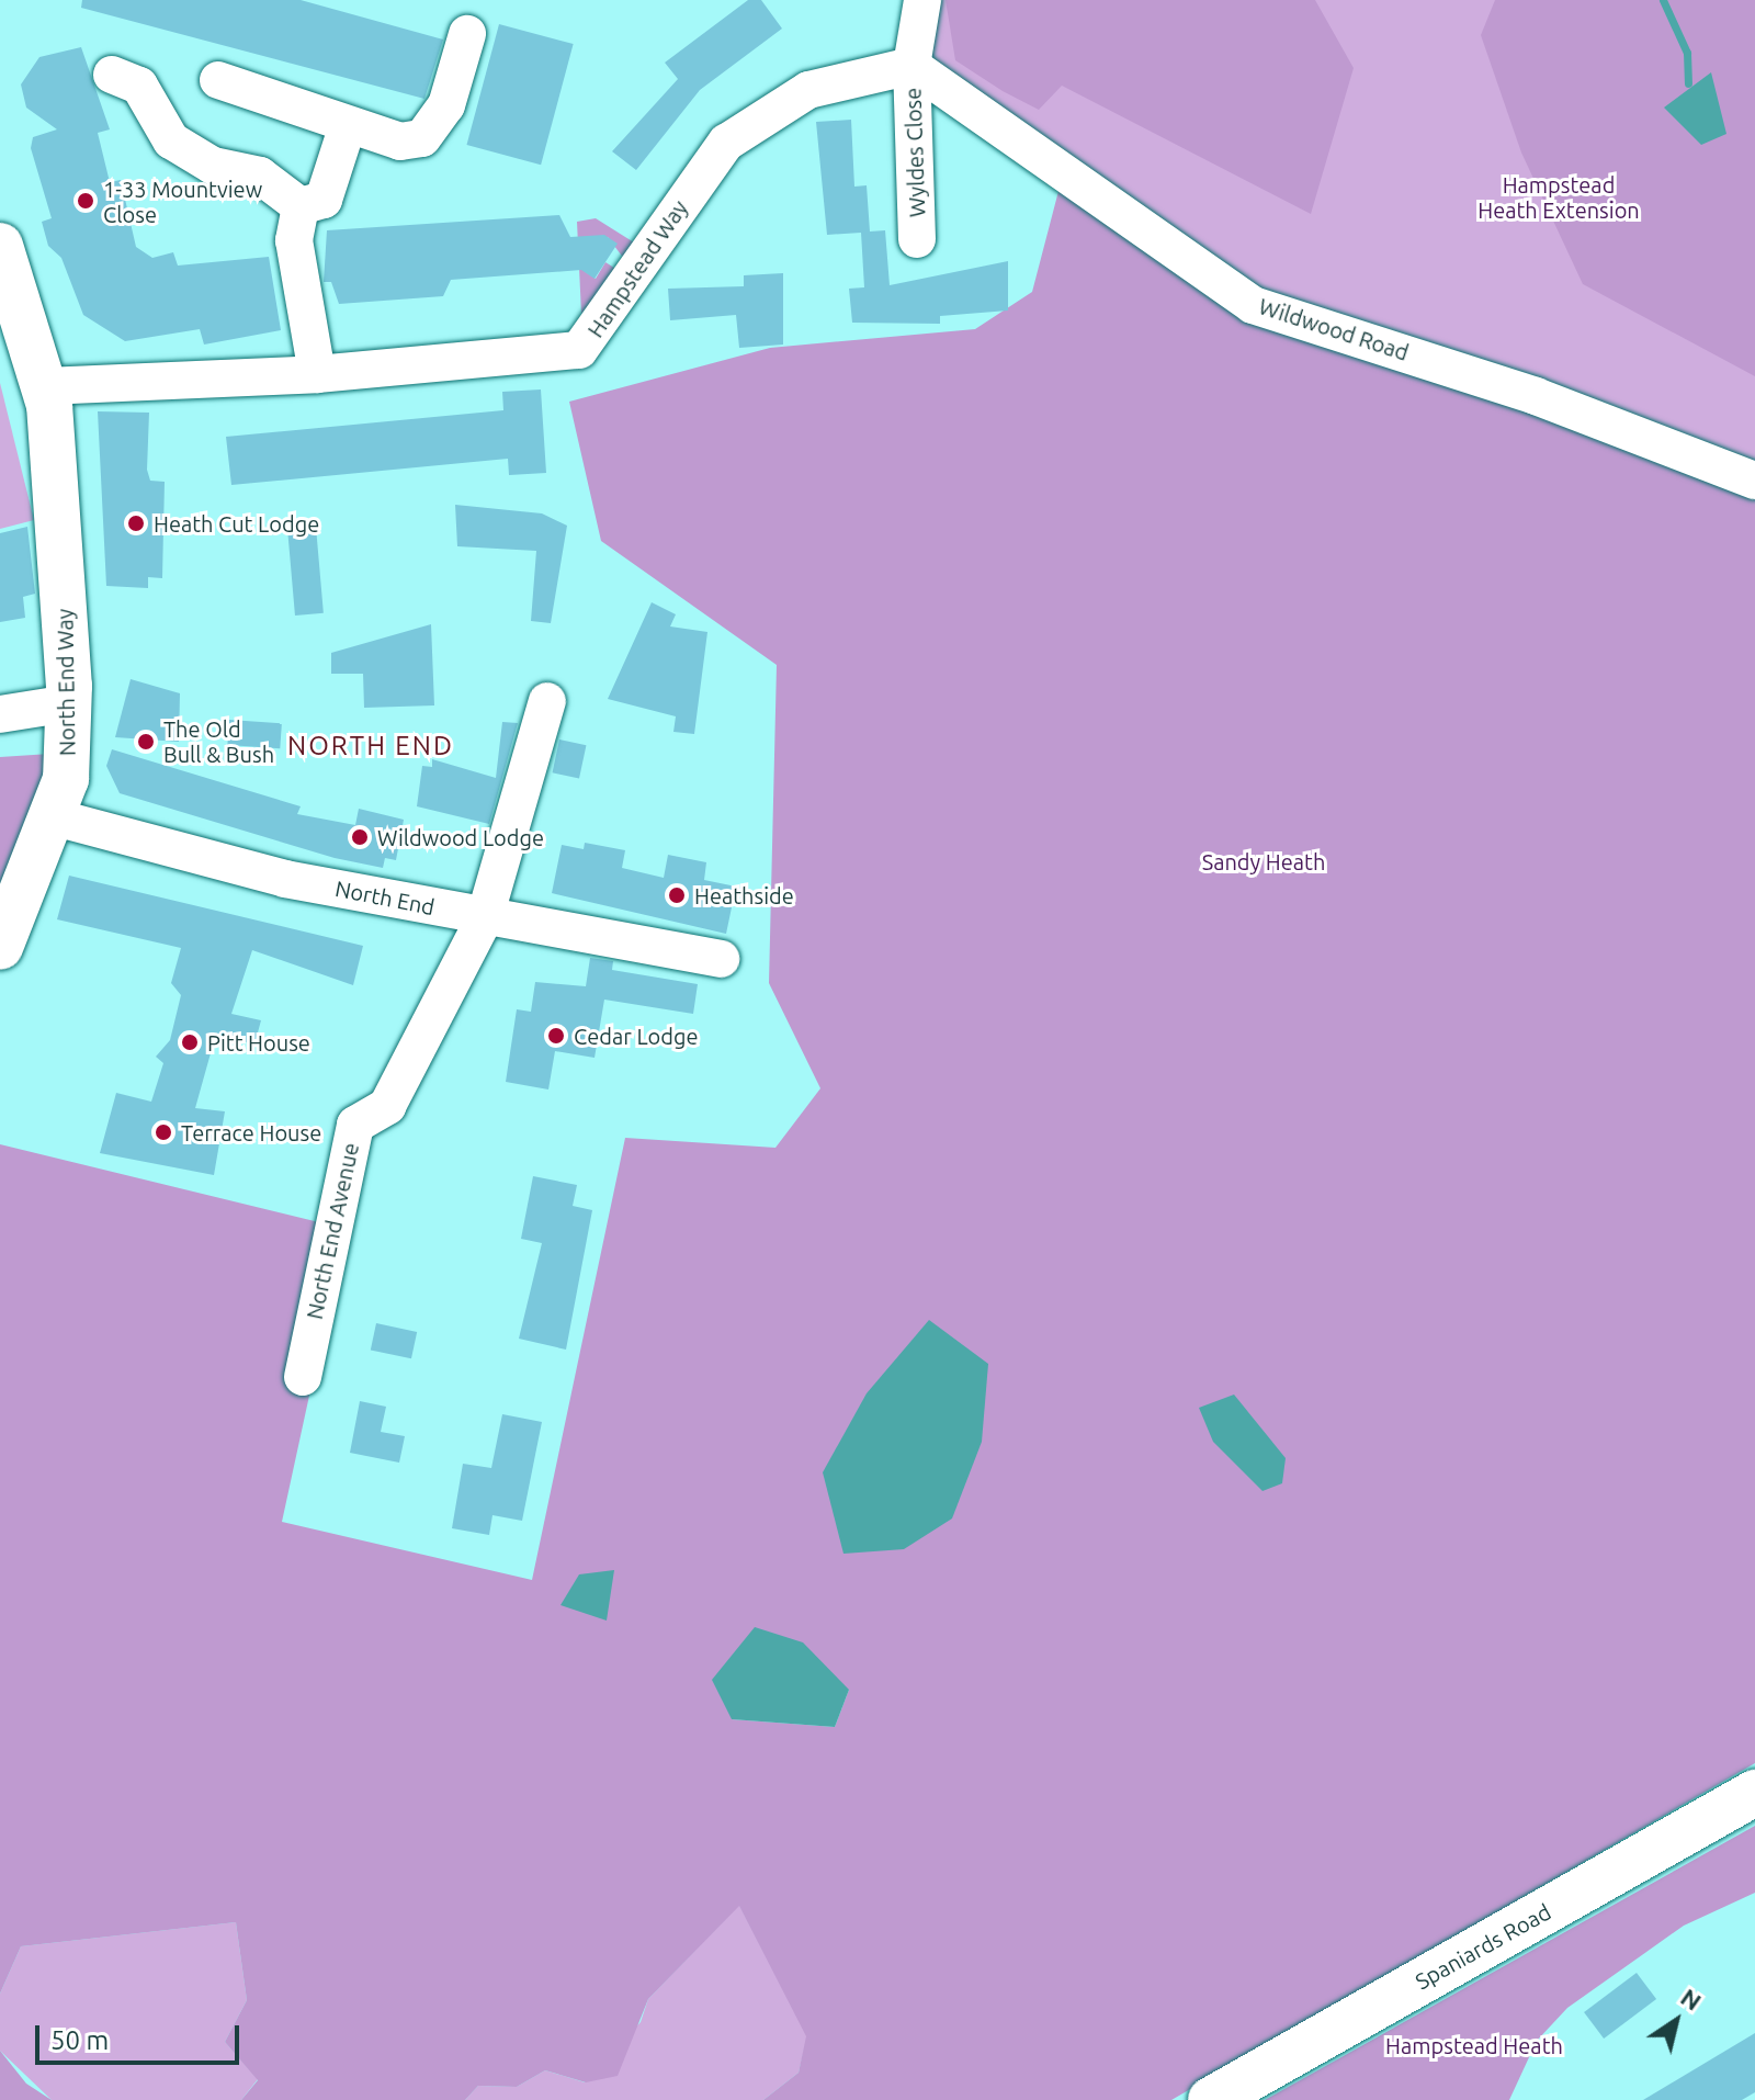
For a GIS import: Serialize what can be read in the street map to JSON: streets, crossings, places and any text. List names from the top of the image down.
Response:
{
  "streets": {
    "main road": ["North End Way", "Spaniards Road"],
    "street": [
      "Wyldes Close",
      "Hampstead Way",
      "Wildwood Road",
      "North End",
      "North End Avenue"
    ]
  },
  "crossings": [
    ["Wyldes Close", "Hampstead Way"],
    ["Wyldes Close", "Wildwood Road"],
    ["Hampstead Way", "Wildwood Road"],
    ["Hampstead Way", "North End Way"],
    ["North End Way", "North End"],
    ["North End", "North End Avenue"]
  ],
  "districts": ["NORTH END"],
  "parks": ["Hampstead Heath Extension", "Sandy Heath", "Hampstead Heath"],
  "places": [
    "1-33 Mountview Close",
    "Heath Cut Lodge",
    "The Old Bull & Bush",
    "Wildwood Lodge",
    "Heathside",
    "Cedar Lodge",
    "Pitt House",
    "Terrace House"
  ],
  "scale_bar": "50 m",
  "north": "top right"
}
